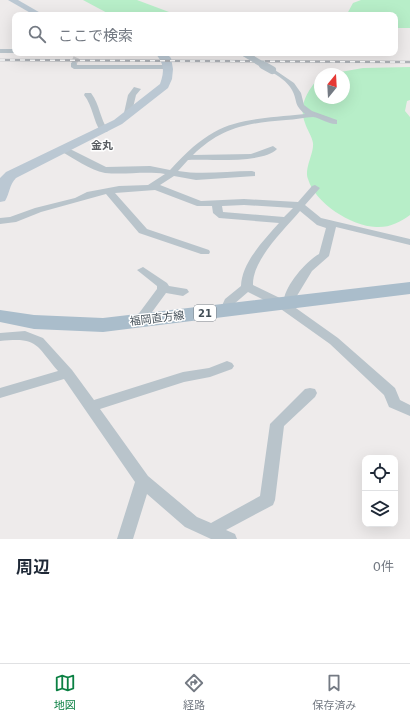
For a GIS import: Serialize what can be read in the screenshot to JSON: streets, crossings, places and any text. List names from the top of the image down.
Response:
{
  "streets": {
    "main road": ["21", "福岡直方線"]
  },
  "districts": ["金丸"],
  "north": "top",
  "page": {
    "search": "ここで検索",
    "heading": ["周辺", "0件"],
    "nav": ["地図", "経路", "保存済み"]
  }
}
